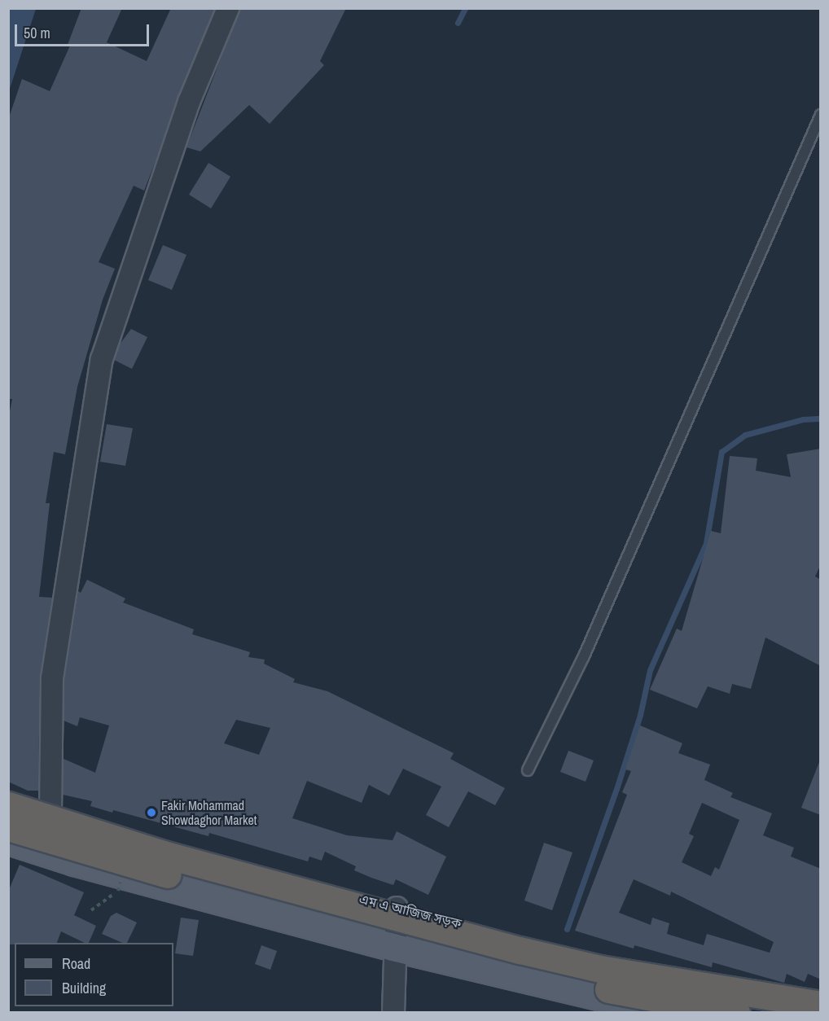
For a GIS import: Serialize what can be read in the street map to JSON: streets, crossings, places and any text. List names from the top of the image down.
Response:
{
  "streets": {
    "main road": ["এম এ আজিজ সড়ক"]
  },
  "places": ["Fakir Mohammad Showdaghor Market"],
  "legend": ["Road", "Building"],
  "scale_bar": "50 m"
}
